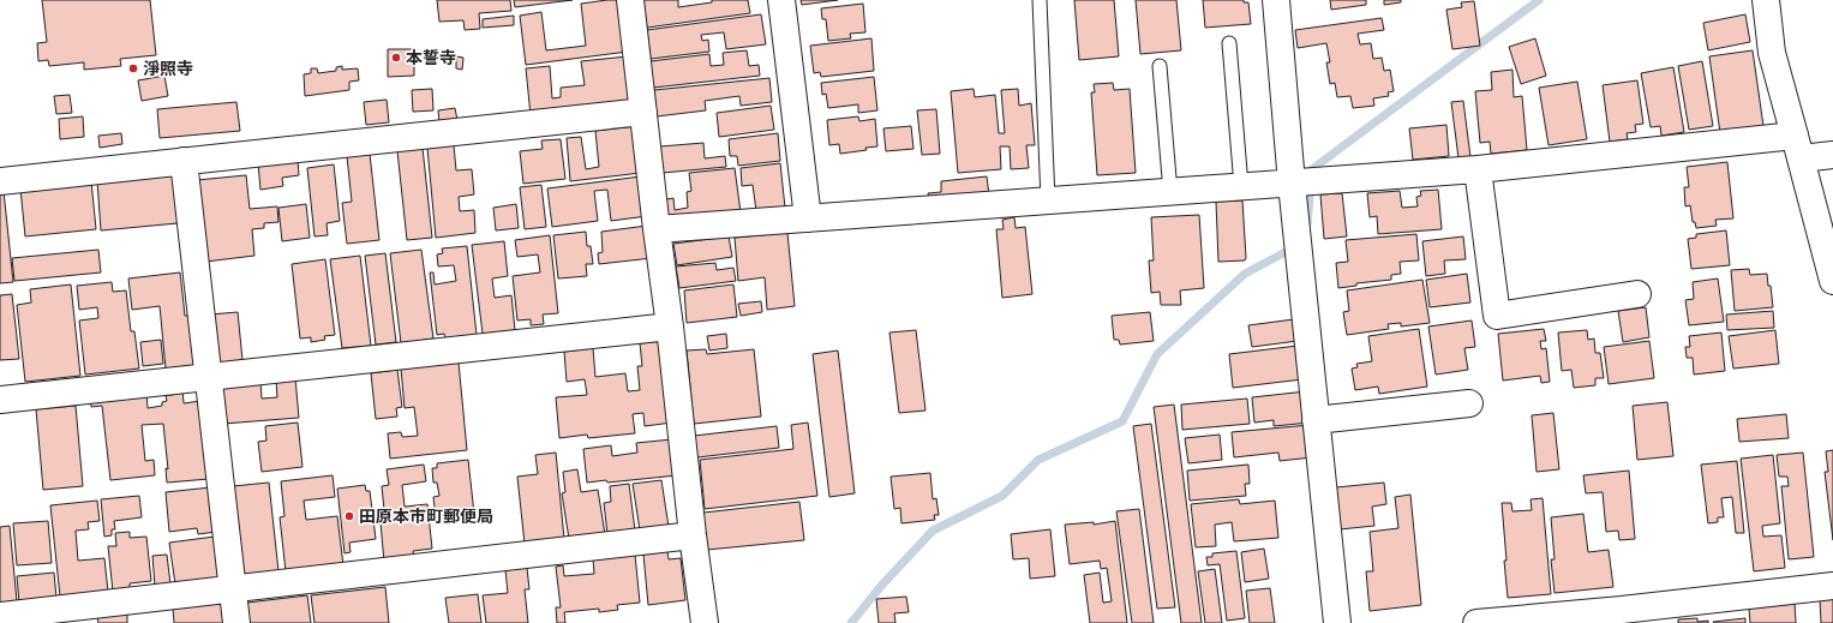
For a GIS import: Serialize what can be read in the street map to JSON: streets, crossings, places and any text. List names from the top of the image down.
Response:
{
  "places": ["本誓寺", "淨照寺", "田原本市町郵便局"]
}
